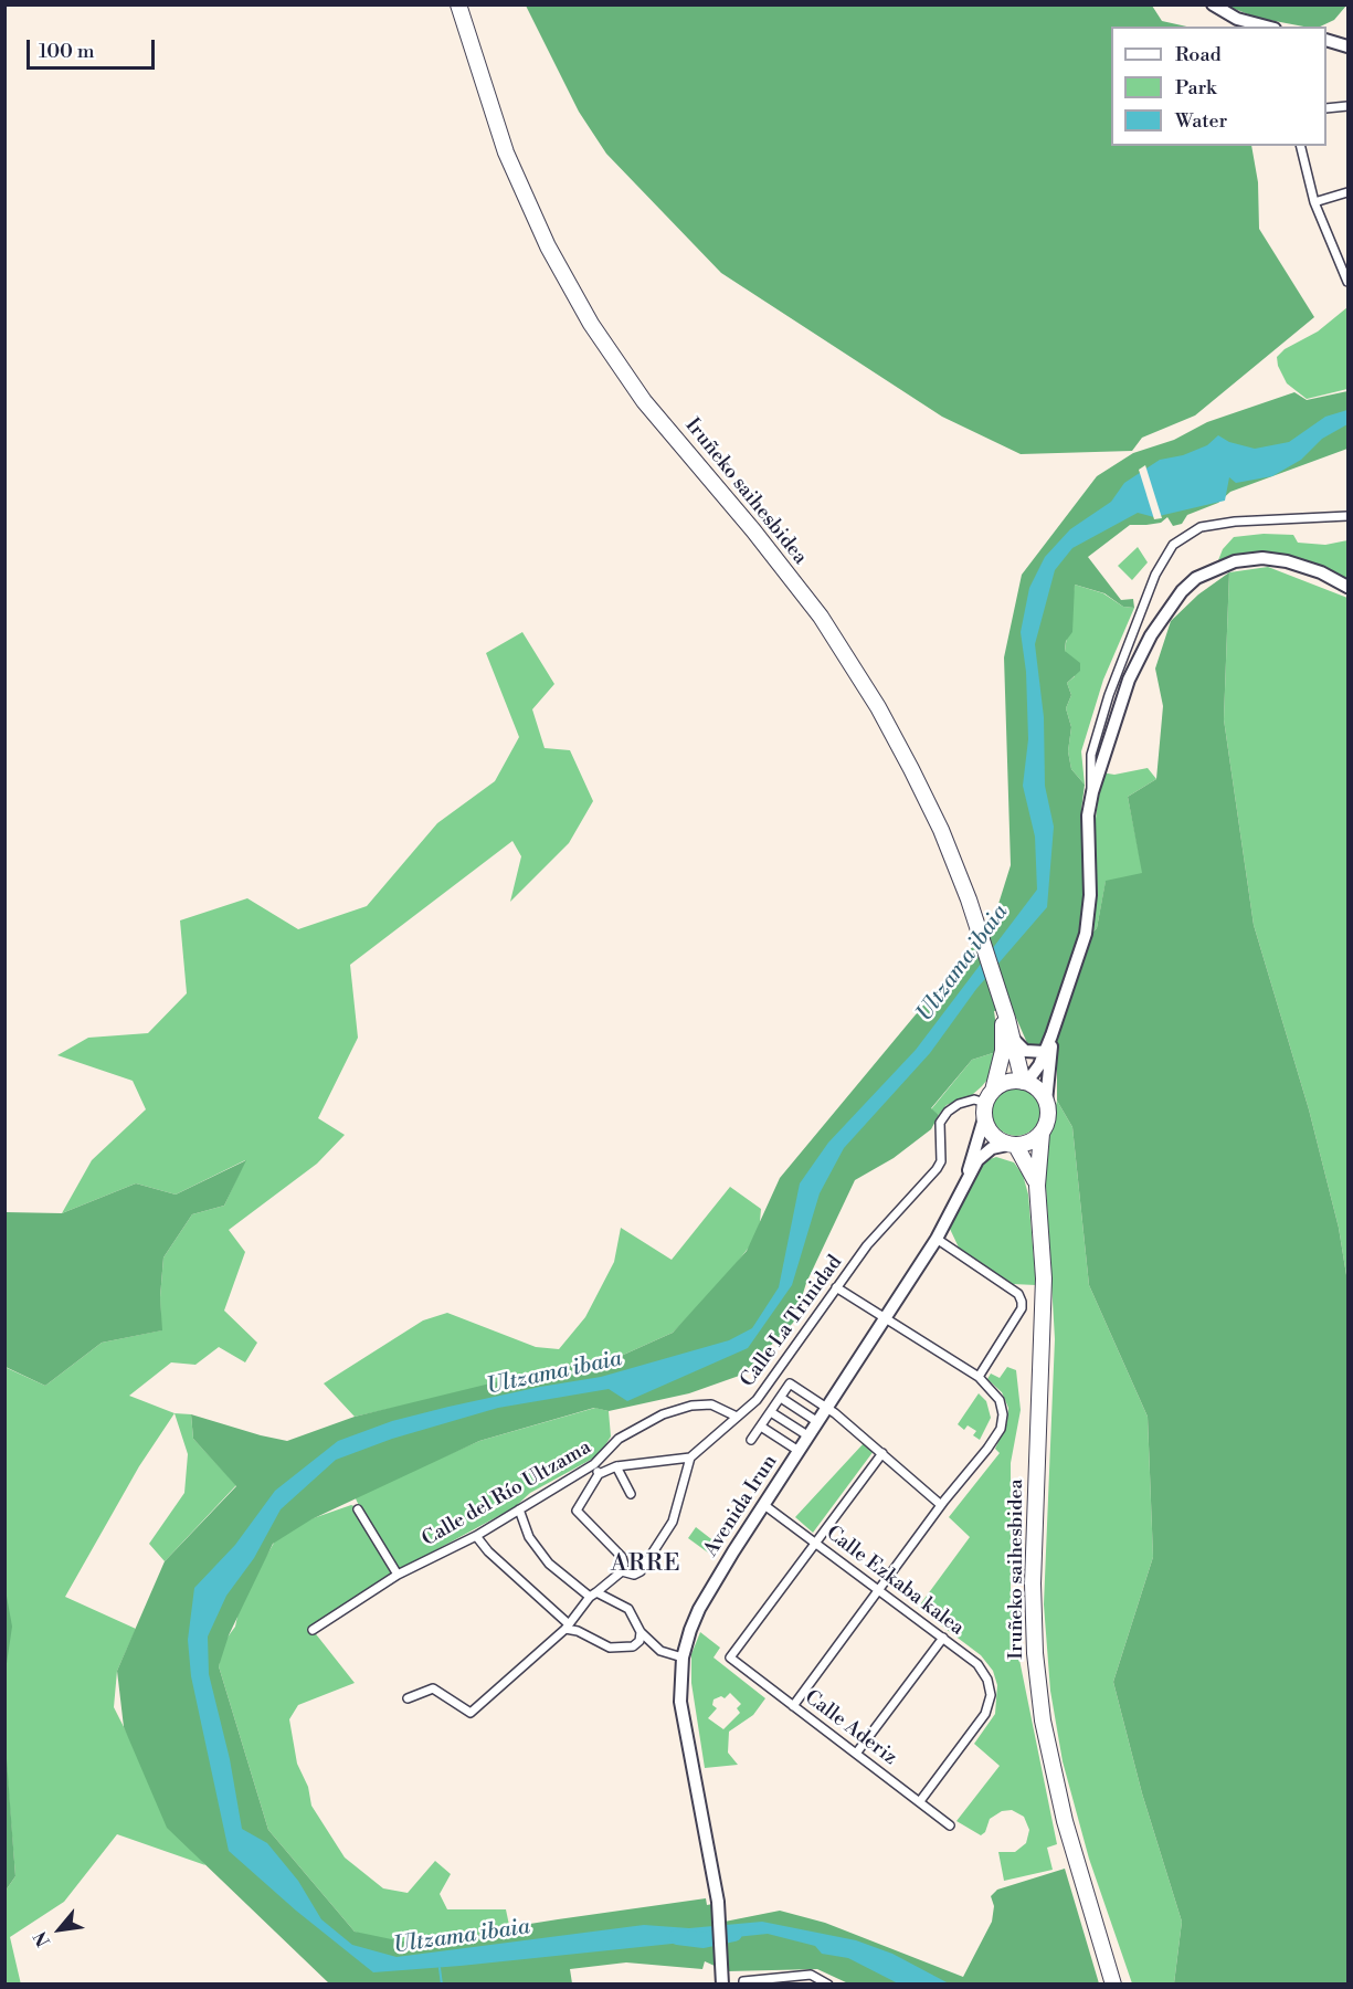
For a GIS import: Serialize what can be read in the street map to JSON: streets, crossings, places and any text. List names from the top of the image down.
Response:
{
  "streets": {
    "highway": ["Iruñeko saihesbidea"],
    "street": [
      "Calle La Trinidad",
      "Calle del Río Ultzama",
      "Avenida Irun",
      "Calle Ezkaba kalea",
      "Calle Aderiz"
    ]
  },
  "crossings": [
    ["Iruñeko saihesbidea", "Calle La Trinidad"],
    ["Calle La Trinidad", "Calle del Río Ultzama"],
    ["Avenida Irun", "Calle Ezkaba kalea"],
    ["Calle Ezkaba kalea", "Calle Aderiz"]
  ],
  "districts": ["ARRE"],
  "water": ["Ultzama ibaia"],
  "legend": ["Road", "Park", "Water"],
  "scale_bar": "100 m",
  "north": "bottom left"
}
